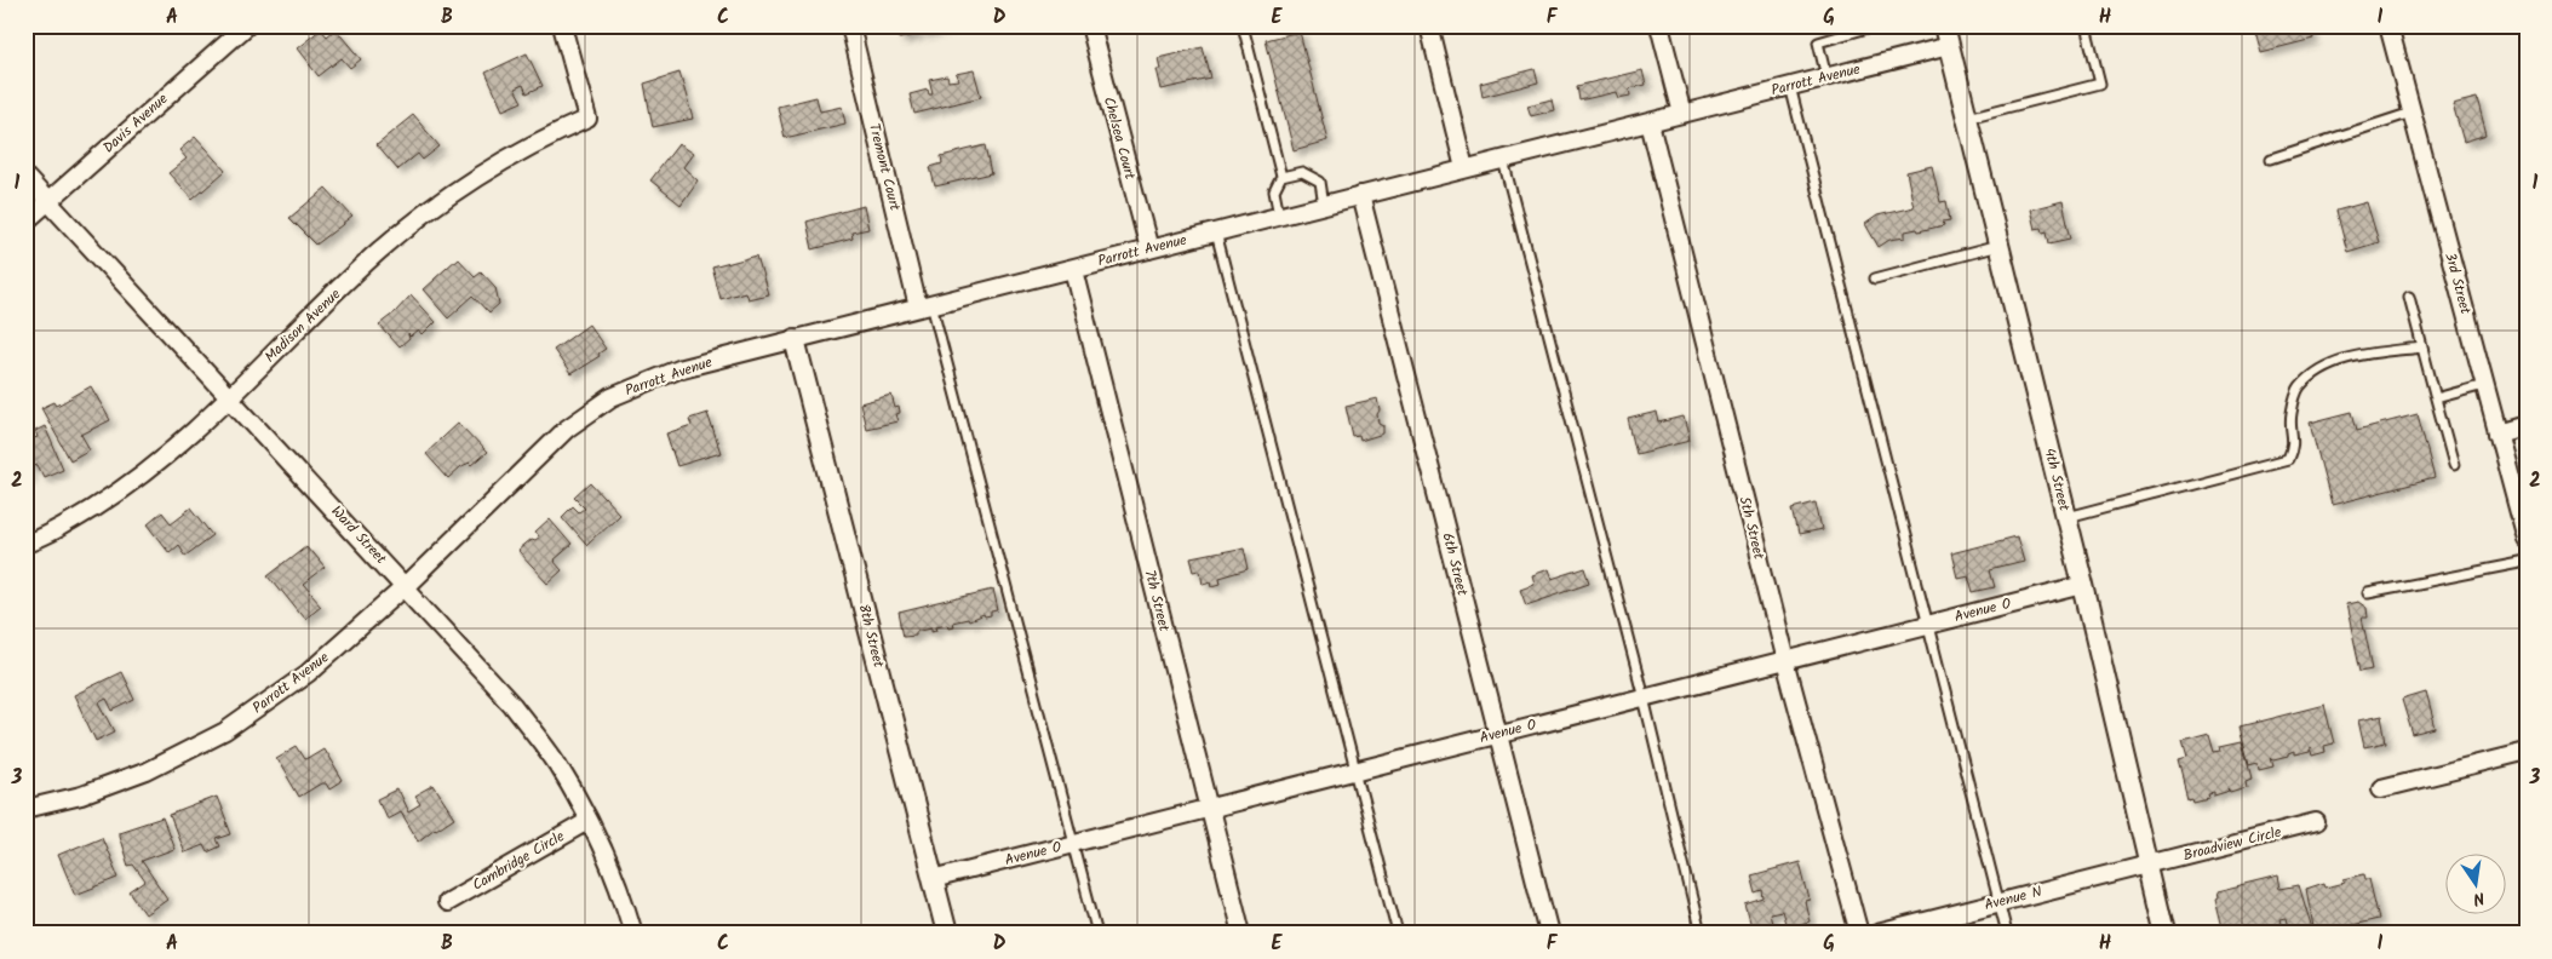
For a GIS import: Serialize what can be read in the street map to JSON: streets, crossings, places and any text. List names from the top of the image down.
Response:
{
  "streets": {
    "street": [
      "Parrott Avenue",
      "Davis Avenue",
      "Chelsea Court",
      "Tremont Court",
      "3rd Street",
      "Madison Avenue",
      "4th Street",
      "5th Street",
      "Ward Street",
      "6th Street",
      "7th Street",
      "Avenue O",
      "8th Street",
      "Broadview Circle",
      "Cambridge Circle",
      "Avenue N"
    ]
  },
  "crossings": [
    ["Parrott Avenue", "Chelsea Court"],
    ["Parrott Avenue", "Tremont Court"],
    ["Parrott Avenue", "4th Street"],
    ["Parrott Avenue", "5th Street"],
    ["Parrott Avenue", "Ward Street"],
    ["Parrott Avenue", "6th Street"],
    ["Parrott Avenue", "7th Street"],
    ["Parrott Avenue", "8th Street"],
    ["Davis Avenue", "Ward Street"],
    ["Madison Avenue", "Ward Street"],
    ["4th Street", "Avenue O"],
    ["4th Street", "Broadview Circle"],
    ["4th Street", "Avenue N"],
    ["5th Street", "Avenue O"],
    ["Ward Street", "Cambridge Circle"],
    ["6th Street", "Avenue O"],
    ["7th Street", "Avenue O"],
    ["Avenue O", "8th Street"],
    ["Broadview Circle", "Avenue N"]
  ],
  "north": "bottom",
  "grid": {
    "columns": [
      "A",
      "B",
      "C",
      "D",
      "E",
      "F",
      "G",
      "H",
      "I"
    ],
    "rows": ["1", "2", "3"]
  }
}
